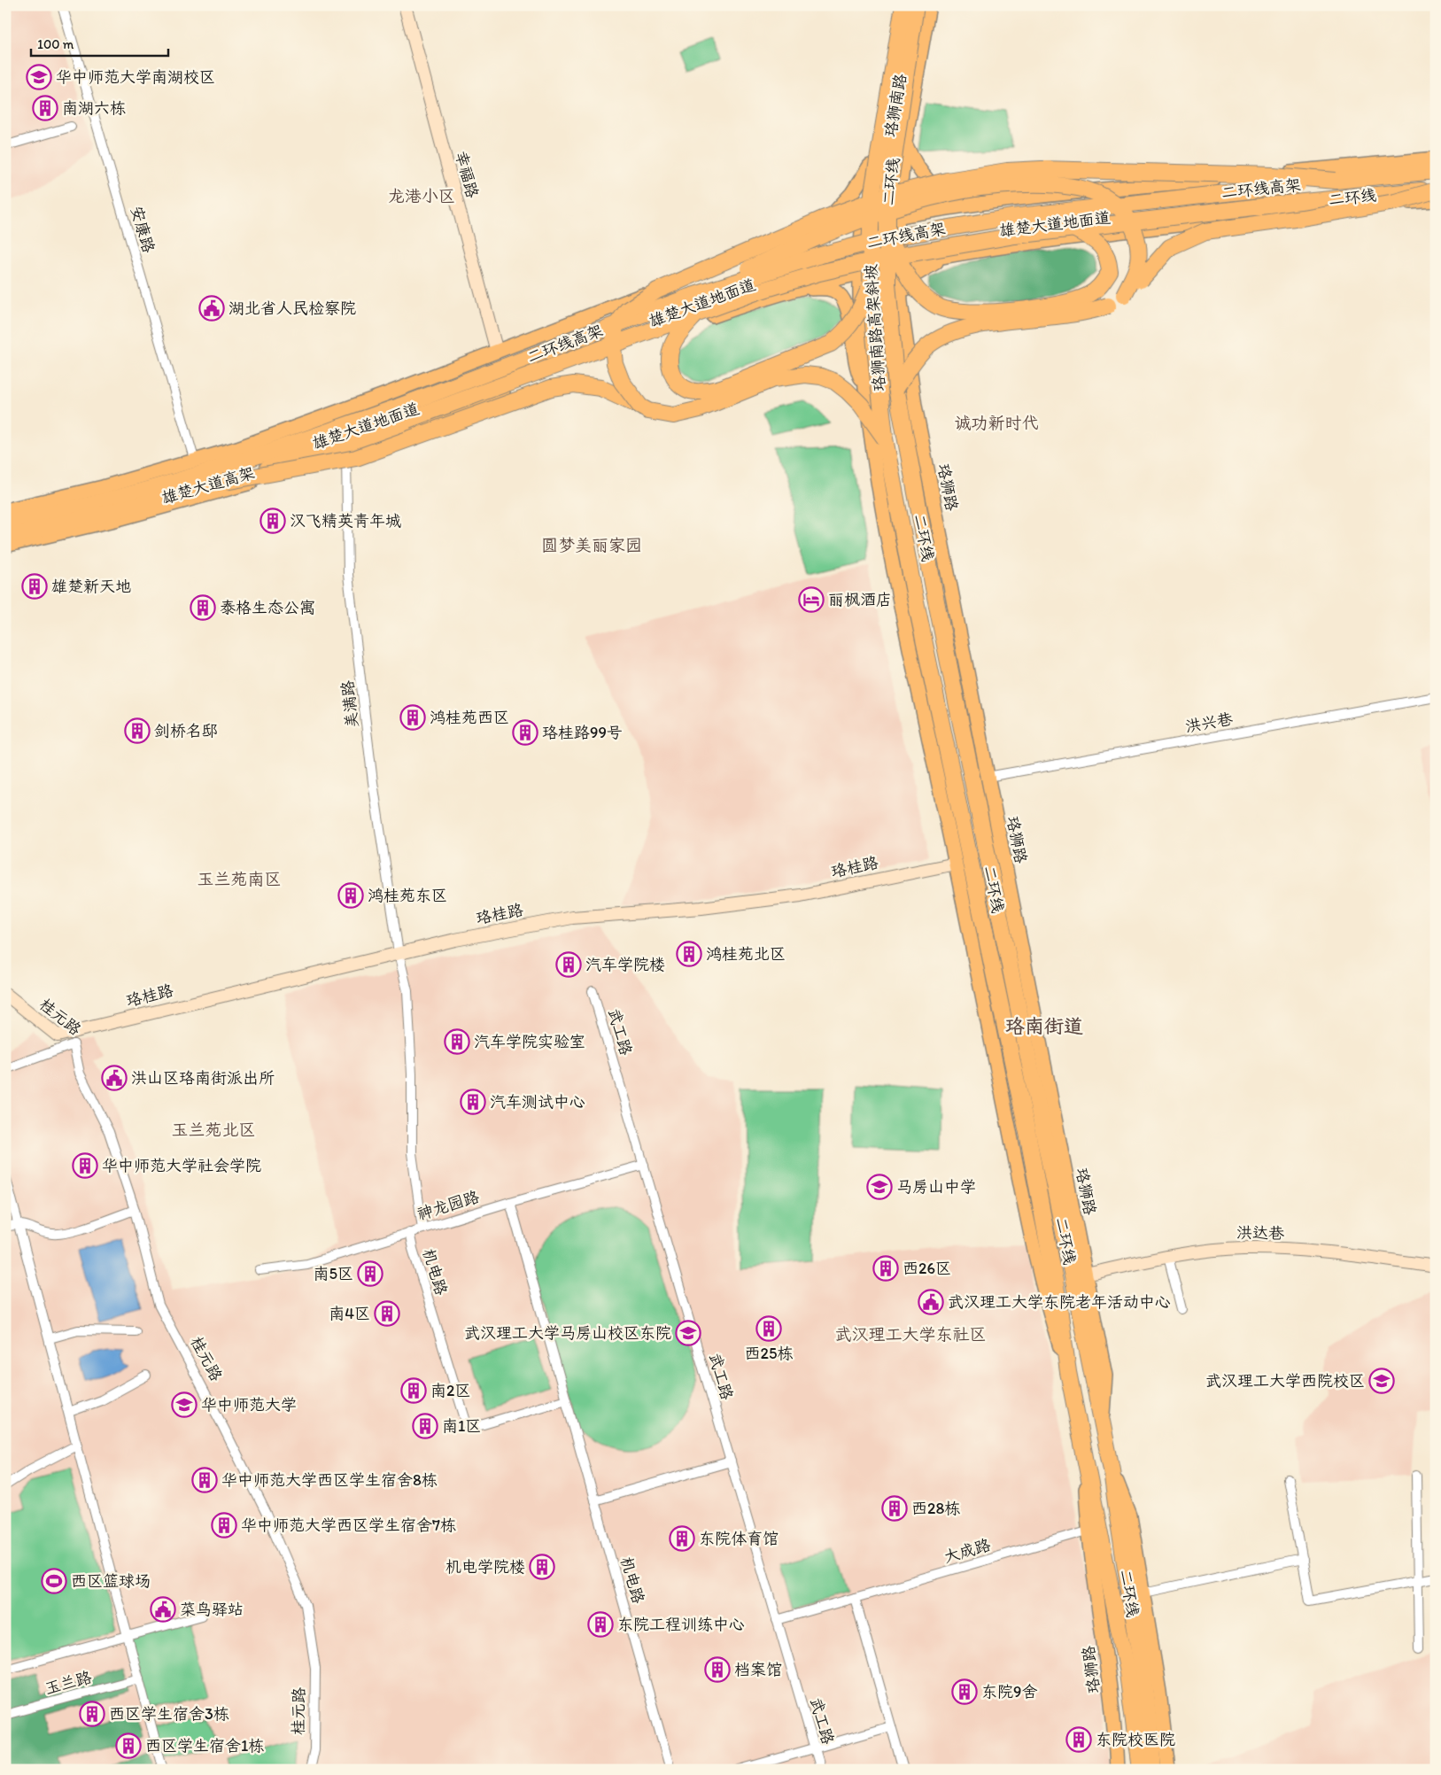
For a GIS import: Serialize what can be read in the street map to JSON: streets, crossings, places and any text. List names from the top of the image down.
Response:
{
  "streets": {
    "highway": [
      "二环线",
      "二环线高架",
      "珞狮南路高架斜坡",
      "雄楚大道高架"
    ],
    "main road": ["珞狮南路", "雄楚大道地面道", "珞狮路"],
    "street": [
      "幸福路",
      "安康路",
      "美满路",
      "洪兴巷",
      "珞桂路",
      "桂元路",
      "武工路",
      "神龙园路",
      "洪达巷",
      "机电路",
      "大成路",
      "玉兰路"
    ]
  },
  "crossings": [
    ["珞狮南路", "二环线"],
    ["珞狮南路", "雄楚大道地面道"],
    ["珞狮南路", "珞狮路"],
    ["幸福路", "雄楚大道地面道"],
    ["二环线", "二环线高架"],
    ["二环线", "雄楚大道地面道"],
    ["二环线", "珞狮南路高架斜坡"],
    ["二环线", "雄楚大道高架"],
    ["二环线", "珞狮路"],
    ["二环线高架", "雄楚大道高架"],
    ["雄楚大道地面道", "安康路"],
    ["雄楚大道地面道", "珞狮路"],
    ["雄楚大道地面道", "美满路"],
    ["珞狮路", "洪兴巷"],
    ["珞狮路", "洪达巷"],
    ["珞狮路", "大成路"],
    ["美满路", "珞桂路"],
    ["美满路", "机电路"],
    ["珞桂路", "桂元路"],
    ["珞桂路", "机电路"],
    ["武工路", "神龙园路"],
    ["武工路", "大成路"],
    ["神龙园路", "机电路"]
  ],
  "districts": [
    "龙港小区",
    "诚功新时代",
    "圆梦美丽家园",
    "玉兰苑南区",
    "珞南街道",
    "玉兰苑北区",
    "武汉理工大学东社区"
  ],
  "places": {
    "school or university": [
      "华中师范大学南湖校区",
      "马房山中学",
      "武汉理工大学马房山校区东院",
      "武汉理工大学西院校区",
      "华中师范大学"
    ],
    "building": [
      "南湖六栋",
      "汉飞精英青年城",
      "雄楚新天地",
      "泰格生态公寓",
      "鸿桂苑西区",
      "剑桥名邸",
      "珞桂路99号",
      "鸿桂苑东区",
      "鸿桂苑北区",
      "汽车学院楼",
      "汽车学院实验室",
      "汽车测试中心",
      "华中师范大学社会学院",
      "西26区",
      "南5区",
      "南4区",
      "西25栋",
      "南2区",
      "南1区",
      "华中师范大学西区学生宿舍8栋",
      "西28栋",
      "华中师范大学西区学生宿舍7栋",
      "东院体育馆",
      "机电学院楼",
      "东院工程训练中心",
      "档案馆",
      "东院9舍",
      "西区学生宿舍3栋",
      "东院校医院",
      "西区学生宿舍1栋"
    ],
    "public building": [
      "湖北省人民检察院",
      "洪山区珞南街派出所",
      "武汉理工大学东院老年活动中心",
      "菜鸟驿站"
    ],
    "hotel": ["丽枫酒店"],
    "sports": ["西区篮球场"]
  },
  "scale_bar": "100 m"
}
